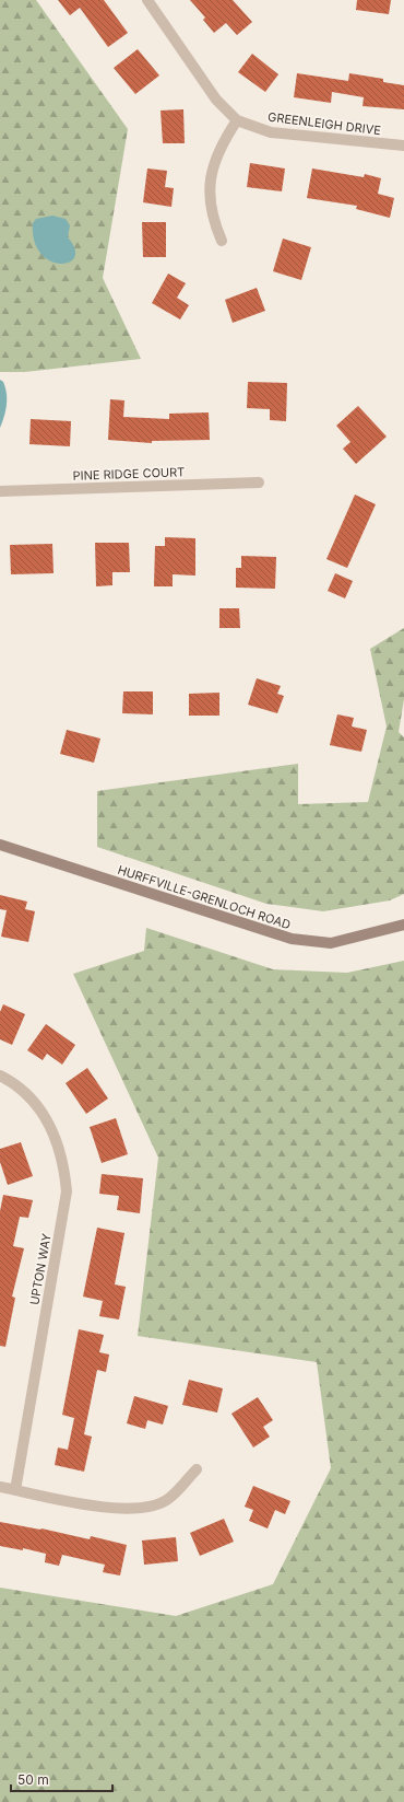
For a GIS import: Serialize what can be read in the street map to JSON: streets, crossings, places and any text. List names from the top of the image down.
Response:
{
  "streets": {
    "main road": ["HURFFVILLE-GRENLOCH ROAD"],
    "street": ["GREENLEIGH DRIVE", "PINE RIDGE COURT", "UPTON WAY"]
  },
  "scale_bar": "50 m"
}
